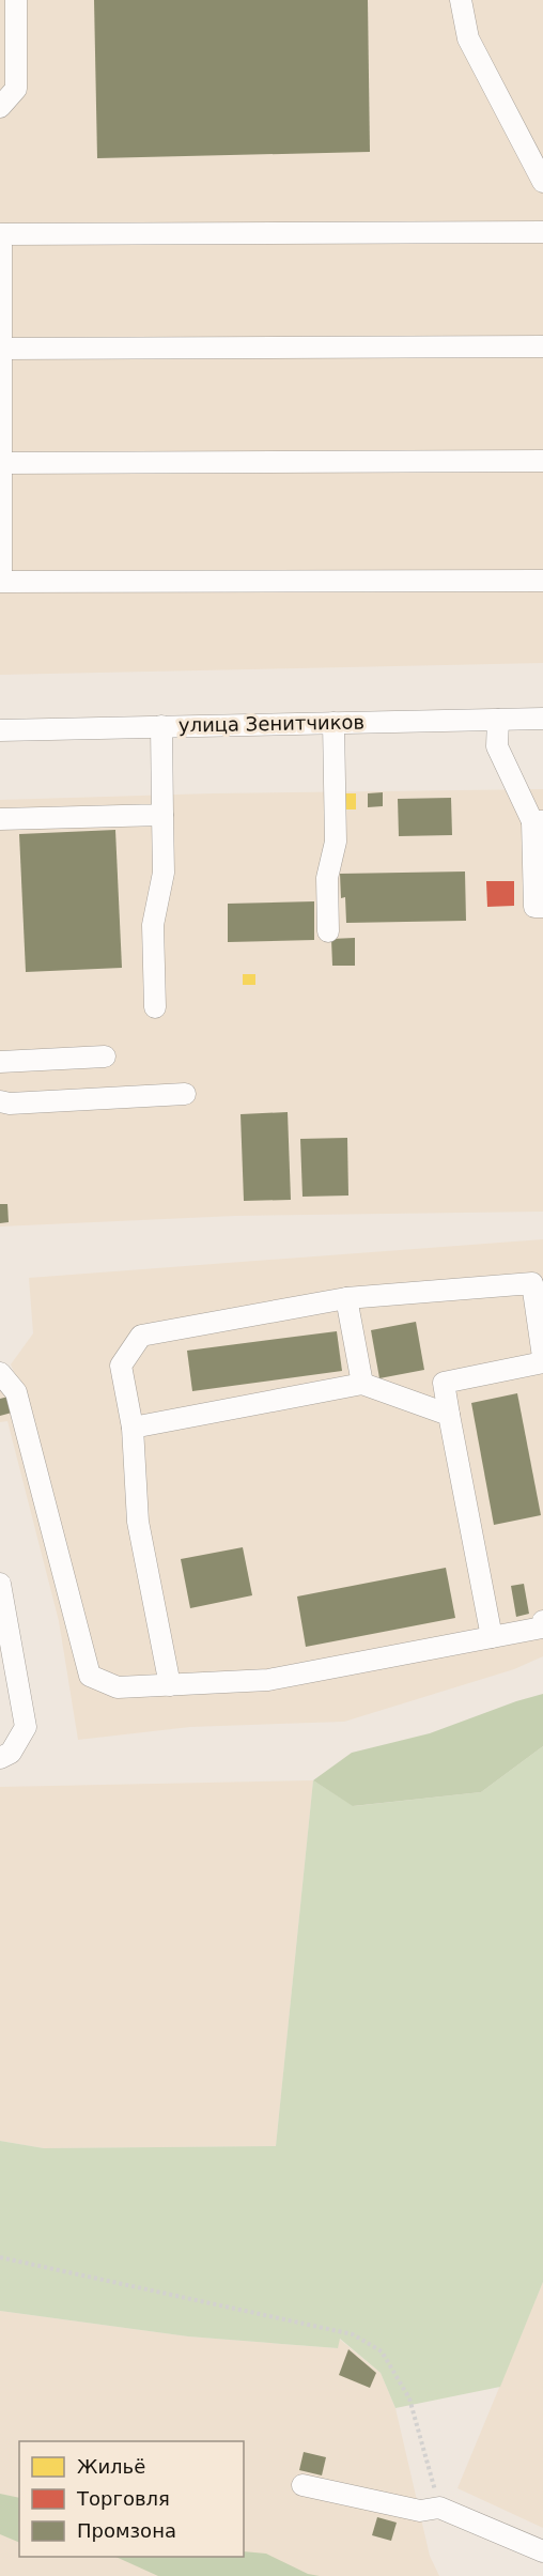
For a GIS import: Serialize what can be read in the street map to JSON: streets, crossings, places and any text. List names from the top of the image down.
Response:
{
  "streets": {
    "street": ["улица Зенитчиков"]
  },
  "legend": ["Жильё", "Торговля", "Промзона"]
}
